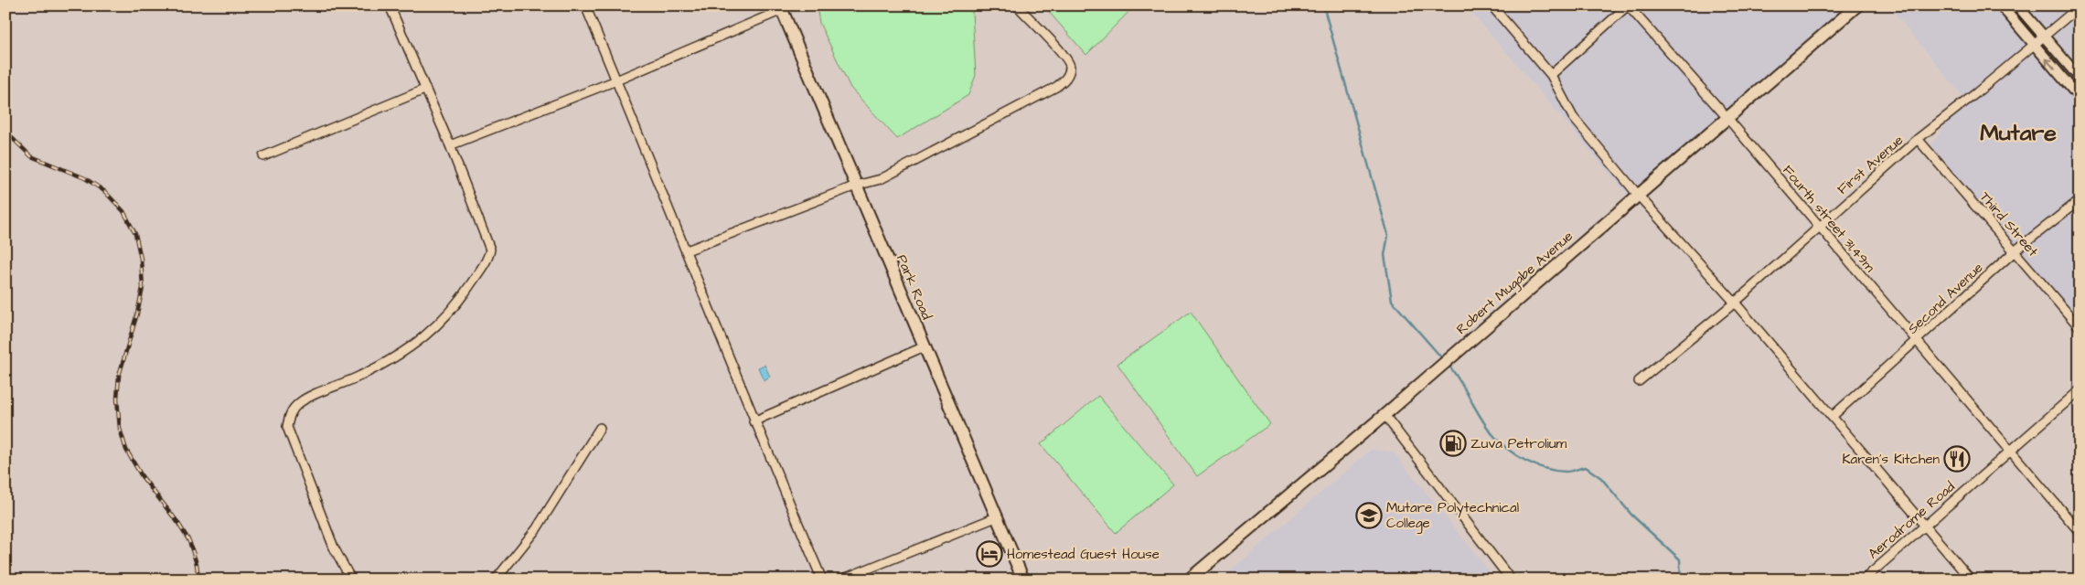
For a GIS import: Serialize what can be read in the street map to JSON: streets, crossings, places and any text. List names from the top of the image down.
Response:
{
  "streets": {
    "highway": ["Robert Mugabe Avenue", "Park Road"],
    "street": [
      "First Avenue",
      "Fourth street 31,49m",
      "Third Street",
      "Second Avenue",
      "Aerodrome Road"
    ]
  },
  "crossings": [
    ["First Avenue", "Fourth street 31,49m"],
    ["First Avenue", "Third Street"],
    ["Fourth street 31,49m", "Robert Mugabe Avenue"],
    ["Fourth street 31,49m", "Second Avenue"],
    ["Fourth street 31,49m", "Aerodrome Road"],
    ["Third Street", "Second Avenue"]
  ],
  "districts": ["Mutare"],
  "places": {
    "fuel station": ["Zuva Petrolium"],
    "restaurant": ["Karen's Kitchen"],
    "school or university": ["Mutare Polytechnical College"],
    "hotel": ["Homestead Guest House"]
  }
}
